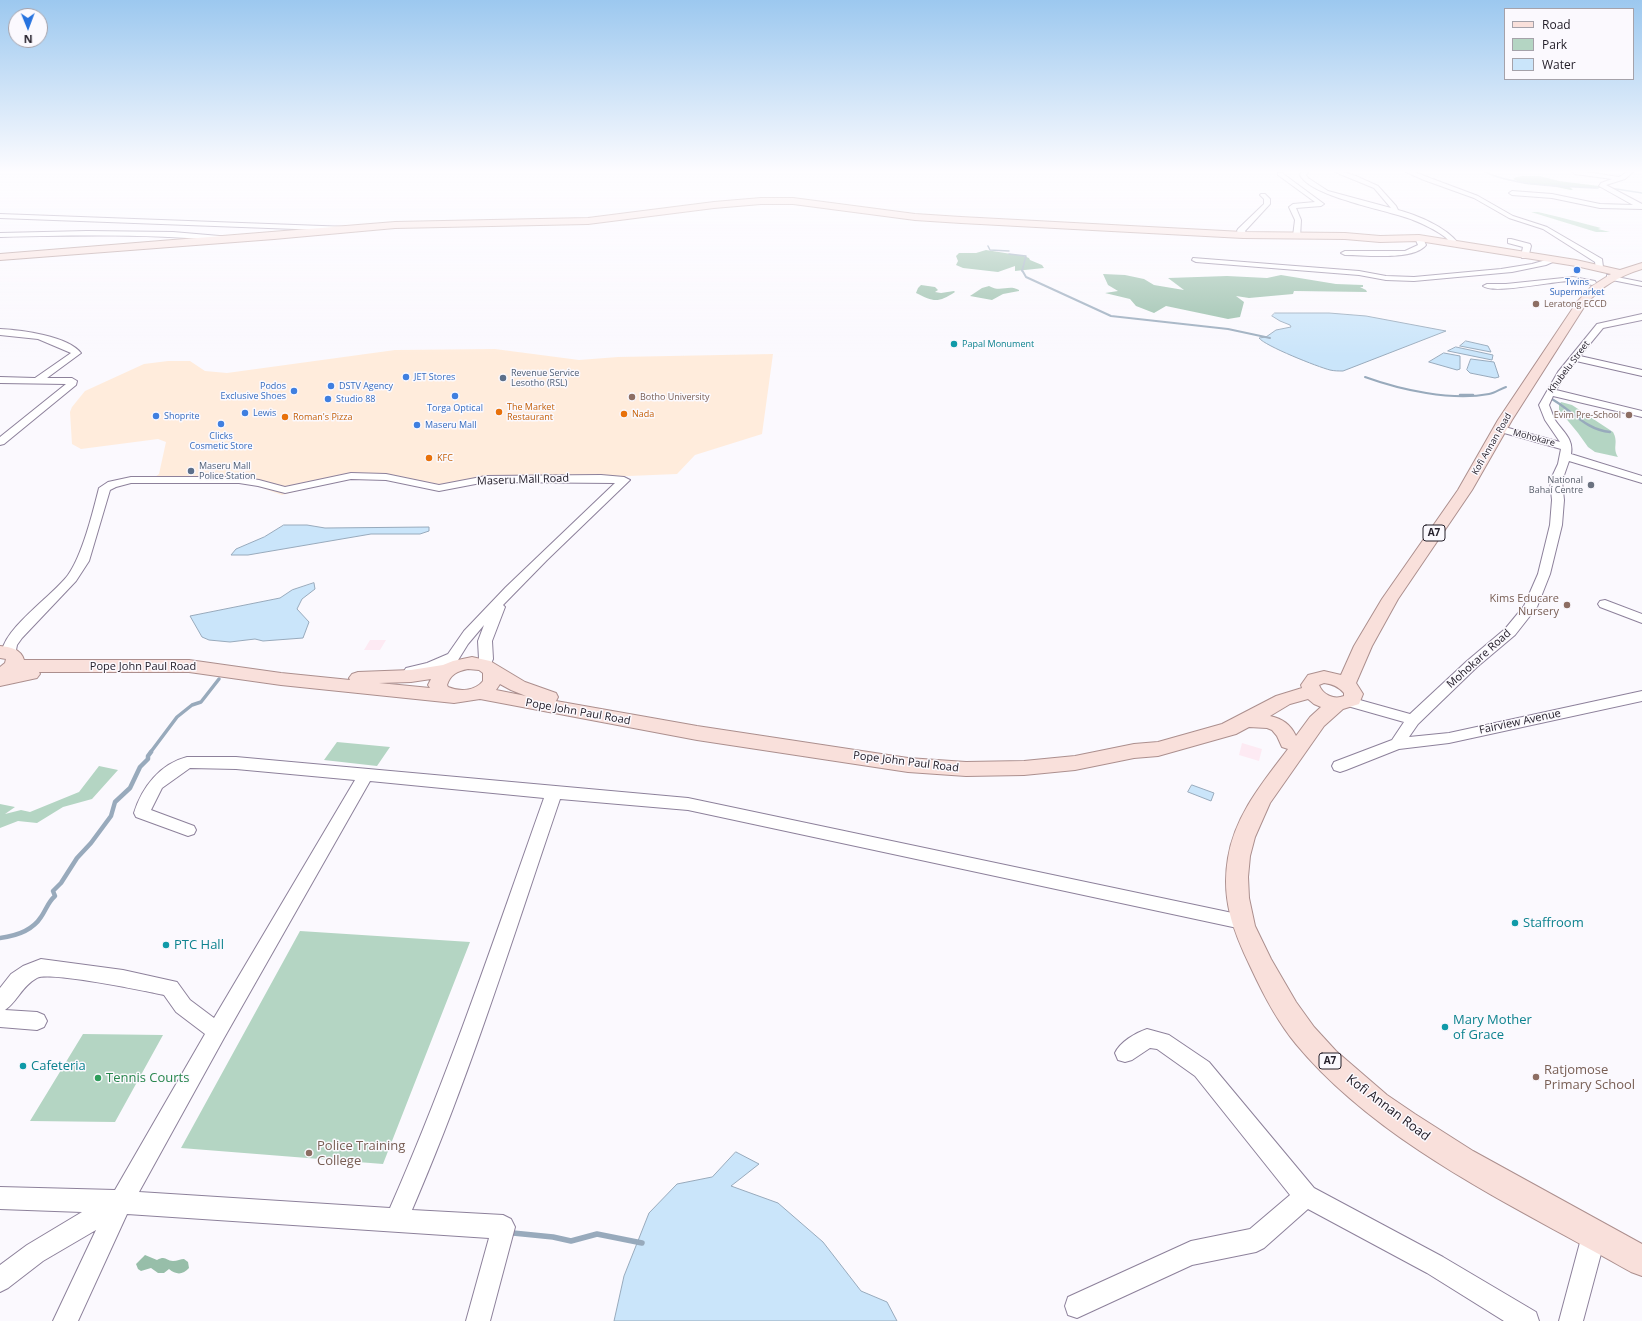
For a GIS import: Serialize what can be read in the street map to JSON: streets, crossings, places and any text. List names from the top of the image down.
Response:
{
  "streets": {
    "main road": ["Kofi Annan Road", "A7", "Pope John Paul Road"],
    "street": [
      "Khubelu Street",
      "Mohokare",
      "Maseru Mall Road",
      "Mohokare Road",
      "Fairview Avenue"
    ]
  },
  "crossings": [
    ["Khubelu Street", "Mohokare"],
    ["Khubelu Street", "Mohokare Road"],
    ["Mohokare", "Kofi Annan Road"],
    ["Mohokare", "Mohokare Road"],
    ["Kofi Annan Road", "Pope John Paul Road"],
    ["Maseru Mall Road", "Pope John Paul Road"],
    ["Mohokare Road", "Fairview Avenue"]
  ],
  "places": [
    "Twins Supermarket",
    "Leratong ECCD",
    "Papal Monument",
    "JET Stores",
    "Revenue Service Lesotho (RSL)",
    "DSTV Agency",
    "Podos Exclusive Shoes",
    "Torga Optical",
    "Botho University",
    "Studio 88",
    "The Market Restaurant",
    "Lewis",
    "Nada",
    "Evim Pre-School",
    "Shoprite",
    "Roman's Pizza",
    "Clicks Cosmetic Store",
    "Maseru Mall",
    "KFC",
    "Maseru Mall Police Station",
    "National Bahaí Centre",
    "Kims Educare Nursery",
    "Staffroom",
    "PTC Hall",
    "Mary Mother of Grace",
    "Cafeteria",
    "Ratjomose Primary School",
    "Tennis Courts",
    "Police Training College"
  ],
  "legend": ["Road", "Park", "Water"],
  "north": "bottom"
}
